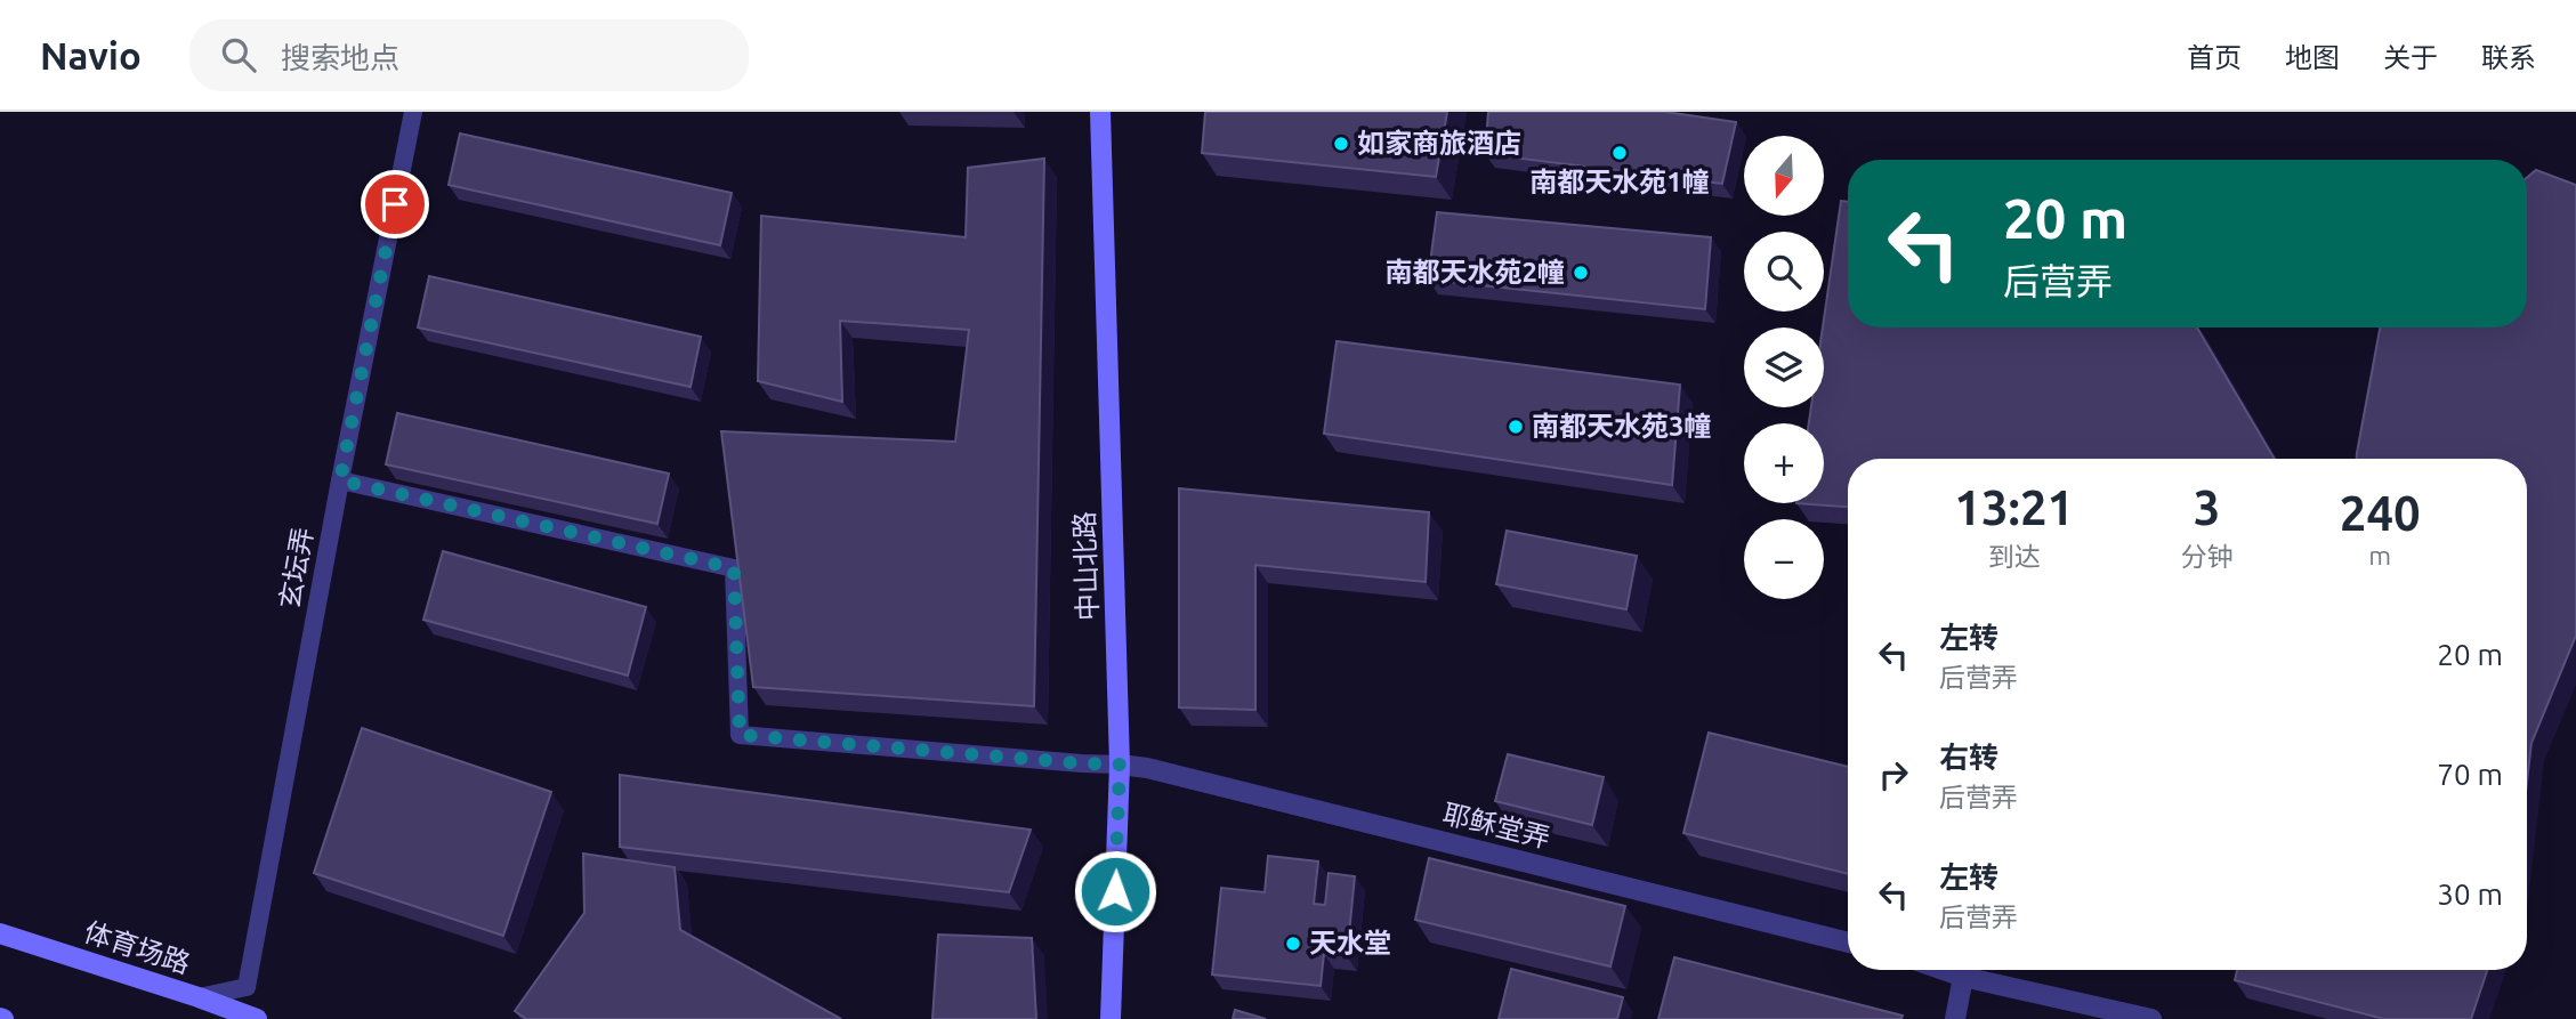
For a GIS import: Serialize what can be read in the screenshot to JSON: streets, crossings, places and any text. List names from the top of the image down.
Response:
{
  "streets": {
    "main road": ["中山北路", "体育场路"],
    "street": ["耶稣堂弄"],
    "lane": ["玄坛弄"]
  },
  "crossings": [
    ["中山北路", "耶稣堂弄"],
    ["玄坛弄", "体育场路"]
  ],
  "places": [
    "如家商旅酒店",
    "南都天水苑1幢",
    "南都天水苑2幢",
    "南都天水苑3幢",
    "天水堂"
  ],
  "north": "bottom",
  "page": {
    "header": "Navio",
    "search": "搜索地点",
    "nav": [
      "首页",
      "地图",
      "关于",
      "联系"
    ],
    "map_buttons": ["+", "−"],
    "turn": ["20 m", "后营弄"],
    "eta": [
      "13:21",
      "到达",
      "3",
      "分钟",
      "240",
      "m"
    ],
    "list": [
      {
        "name": "左转",
        "note": "后营弄",
        "value": "20 m"
      },
      {
        "name": "右转",
        "note": "后营弄",
        "value": "70 m"
      },
      {
        "name": "左转",
        "note": "后营弄",
        "value": "30 m"
      }
    ]
  }
}
